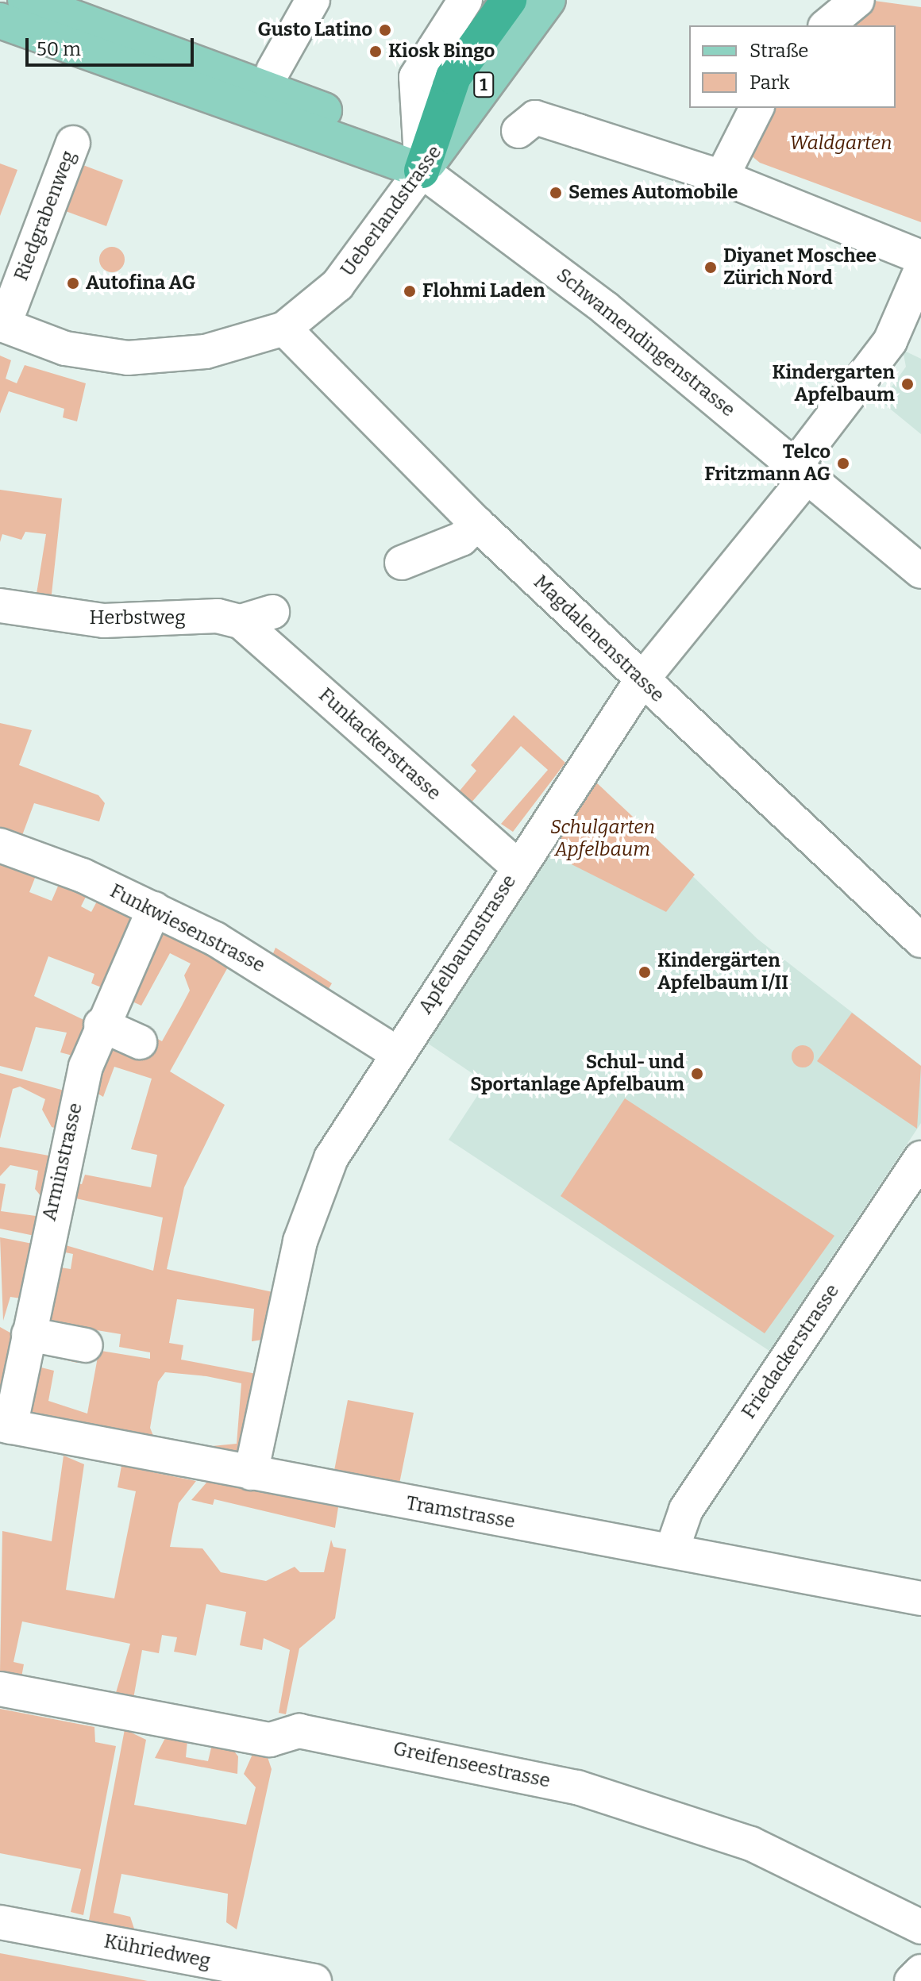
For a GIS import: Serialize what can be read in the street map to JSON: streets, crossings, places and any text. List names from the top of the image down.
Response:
{
  "streets": {
    "main road": ["1", "Ueberlandstrasse", "Schwamendingenstrasse"],
    "street": [
      "Riedgrabenweg",
      "Herbstweg",
      "Magdalenenstrasse",
      "Funkackerstrasse",
      "Funkwiesenstrasse",
      "Apfelbaumstrasse",
      "Arminstrasse",
      "Friedackerstrasse",
      "Tramstrasse",
      "Greifenseestrasse",
      "Kühriedweg"
    ]
  },
  "crossings": [
    ["Ueberlandstrasse", "Riedgrabenweg"],
    ["Ueberlandstrasse", "Schwamendingenstrasse"],
    ["Ueberlandstrasse", "Magdalenenstrasse"],
    ["Schwamendingenstrasse", "Apfelbaumstrasse"],
    ["Herbstweg", "Funkackerstrasse"],
    ["Magdalenenstrasse", "Apfelbaumstrasse"],
    ["Funkackerstrasse", "Apfelbaumstrasse"],
    ["Funkwiesenstrasse", "Apfelbaumstrasse"],
    ["Funkwiesenstrasse", "Arminstrasse"],
    ["Apfelbaumstrasse", "Tramstrasse"],
    ["Arminstrasse", "Tramstrasse"],
    ["Friedackerstrasse", "Tramstrasse"]
  ],
  "parks": ["Waldgarten", "Schulgarten Apfelbaum"],
  "places": [
    "Gusto Latino",
    "Kiosk Bingo",
    "Semes Automobile",
    "Diyanet Moschee Zürich Nord",
    "Autofina AG",
    "Flohmi Laden",
    "Kindergarten Apfelbaum",
    "Telco Fritzmann AG",
    "Kindergärten Apfelbaum I/II",
    "Schul- und Sportanlage Apfelbaum"
  ],
  "legend": ["Straße", "Park"],
  "scale_bar": "50 m"
}
